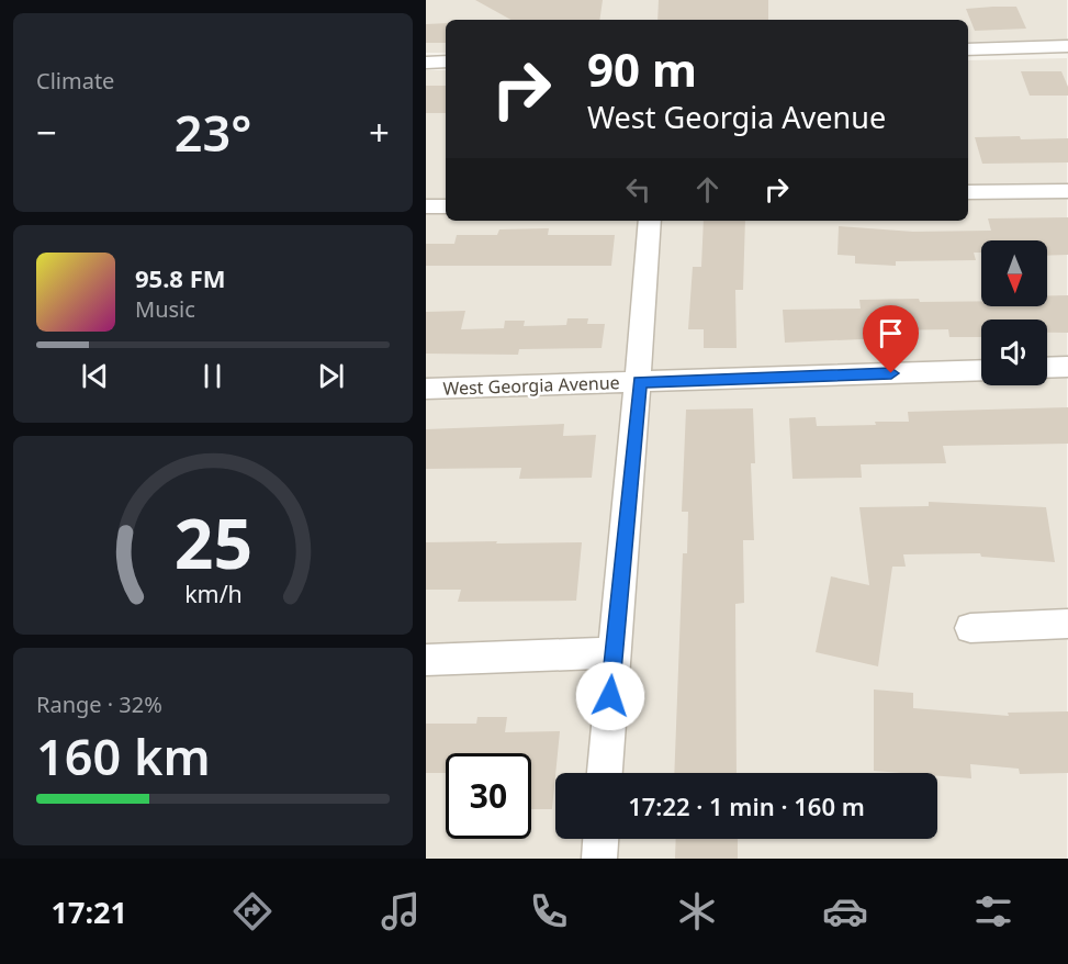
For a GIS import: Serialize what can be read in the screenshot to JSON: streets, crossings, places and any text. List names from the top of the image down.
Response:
{
  "streets": {
    "street": ["West Georgia Avenue"]
  },
  "north": "bottom",
  "page": {
    "tile": [
      "Climate",
      ["Range · 32%", "160 km"]
    ],
    "turn": ["90 m", "West Georgia Avenue"],
    "heat": ["−", "23°", "+"],
    "song": ["95.8 FM", "Music"],
    "limit": "30",
    "trip": "17:22 · 1 min · 160 m",
    "tabs": "17:21",
    "gauge": ["25", "km/h"]
  }
}
